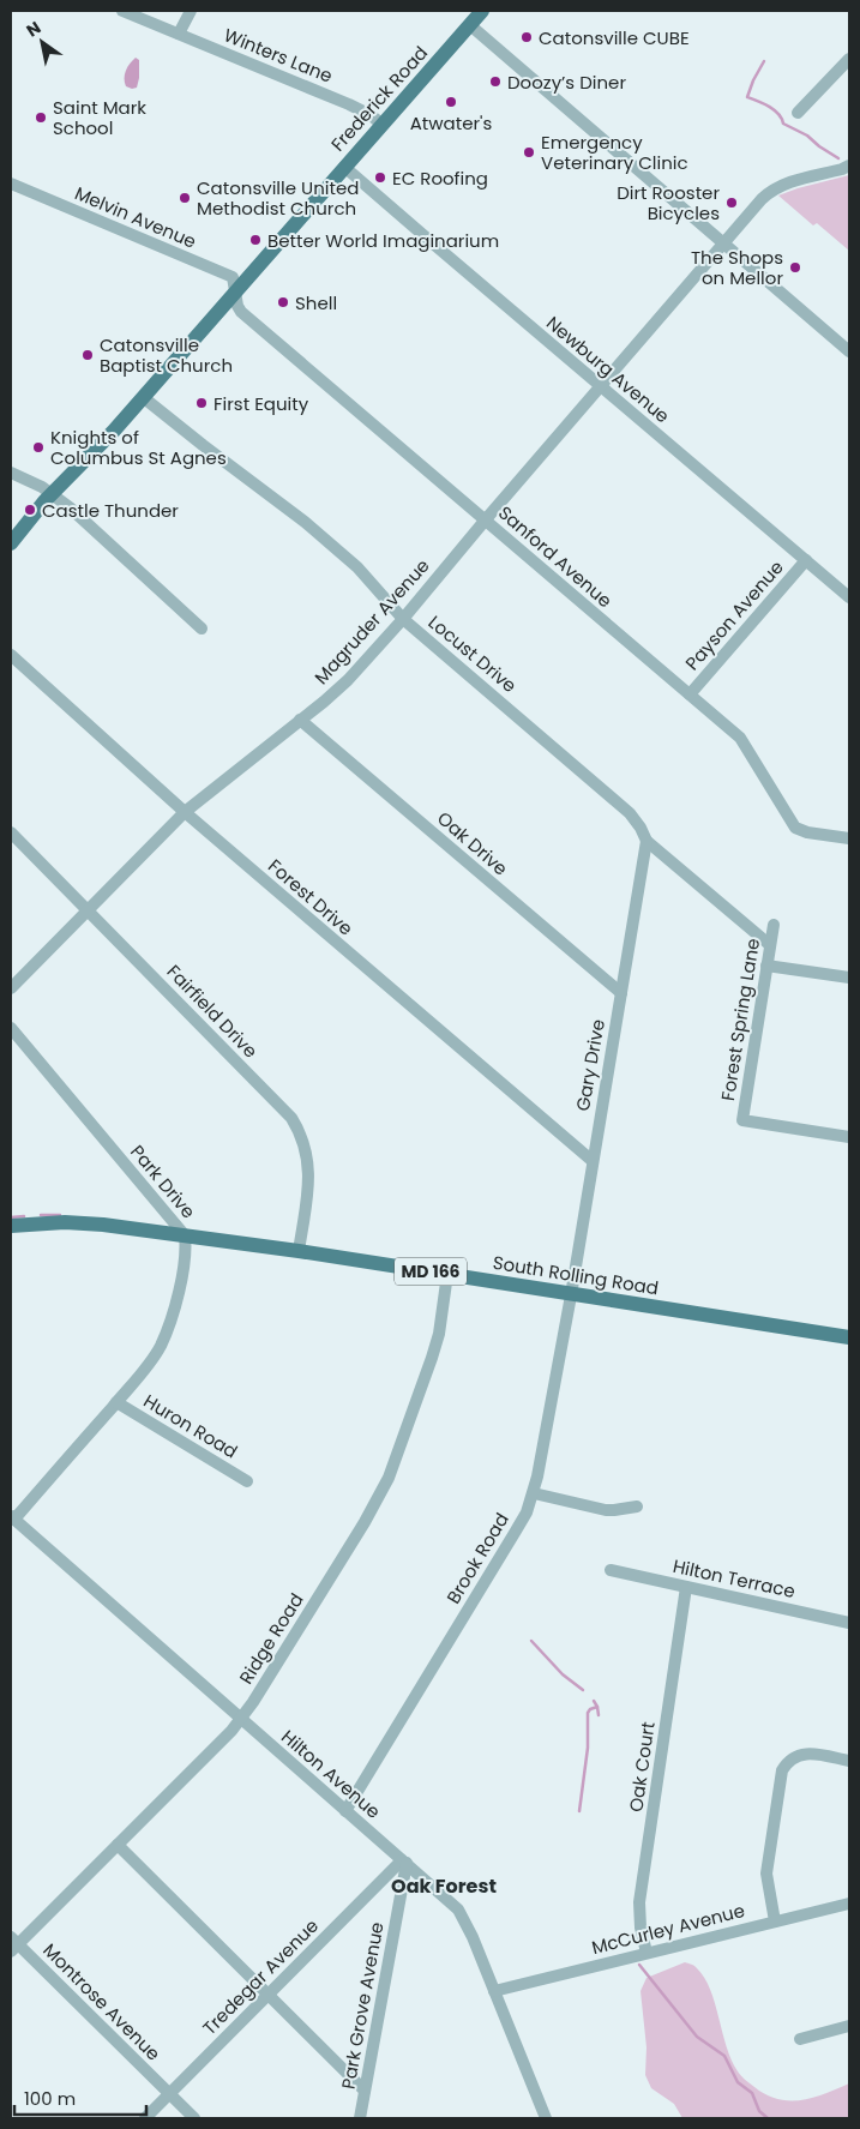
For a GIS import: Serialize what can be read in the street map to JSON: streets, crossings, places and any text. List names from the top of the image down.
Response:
{
  "streets": {
    "main road": ["Frederick Road", "MD 166", "South Rolling Road"],
    "street": [
      "Winters Lane",
      "Melvin Avenue",
      "Newburg Avenue",
      "Sanford Avenue",
      "Payson Avenue",
      "Magruder Avenue",
      "Locust Drive",
      "Oak Drive",
      "Forest Drive",
      "Fairfield Drive",
      "Forest Spring Lane",
      "Gary Drive",
      "Park Drive",
      "Huron Road",
      "Brook Road",
      "Hilton Terrace",
      "Ridge Road",
      "Oak Court",
      "Hilton Avenue",
      "McCurley Avenue",
      "Tredegar Avenue",
      "Montrose Avenue",
      "Park Grove Avenue"
    ]
  },
  "crossings": [
    ["Winters Lane", "Frederick Road"],
    ["Frederick Road", "Melvin Avenue"],
    ["Frederick Road", "Newburg Avenue"],
    ["Frederick Road", "Sanford Avenue"],
    ["Frederick Road", "Locust Drive"],
    ["Melvin Avenue", "Sanford Avenue"],
    ["Newburg Avenue", "Payson Avenue"],
    ["Newburg Avenue", "Magruder Avenue"],
    ["Sanford Avenue", "Payson Avenue"],
    ["Sanford Avenue", "Magruder Avenue"],
    ["Magruder Avenue", "Locust Drive"],
    ["Magruder Avenue", "Oak Drive"],
    ["Magruder Avenue", "Forest Drive"],
    ["Magruder Avenue", "Fairfield Drive"],
    ["Locust Drive", "Forest Spring Lane"],
    ["Locust Drive", "Gary Drive"],
    ["Oak Drive", "Gary Drive"],
    ["Forest Drive", "Gary Drive"],
    ["Fairfield Drive", "South Rolling Road"],
    ["Gary Drive", "South Rolling Road"],
    ["Gary Drive", "Brook Road"],
    ["Park Drive", "South Rolling Road"],
    ["Park Drive", "Huron Road"],
    ["Park Drive", "Hilton Avenue"],
    ["South Rolling Road", "Brook Road"],
    ["South Rolling Road", "Ridge Road"],
    ["Brook Road", "Hilton Avenue"],
    ["Hilton Terrace", "Oak Court"],
    ["Ridge Road", "Hilton Avenue"],
    ["Ridge Road", "Montrose Avenue"],
    ["Oak Court", "McCurley Avenue"],
    ["Hilton Avenue", "McCurley Avenue"],
    ["Hilton Avenue", "Tredegar Avenue"],
    ["Hilton Avenue", "Park Grove Avenue"],
    ["Tredegar Avenue", "Montrose Avenue"],
    ["Tredegar Avenue", "Park Grove Avenue"]
  ],
  "districts": ["Oak Forest"],
  "places": [
    "Catonsville CUBE",
    "Doozy’s Diner",
    "Atwater's",
    "Saint Mark School",
    "Emergency Veterinary Clinic",
    "EC Roofing",
    "Catonsville United Methodist Church",
    "Dirt Rooster Bicycles",
    "Better World Imaginarium",
    "The Shops on Mellor",
    "Shell",
    "Catonsville Baptist Church",
    "First Equity",
    "Knights of Columbus St Agnes",
    "Castle Thunder"
  ],
  "scale_bar": "100 m",
  "north": "top left"
}
